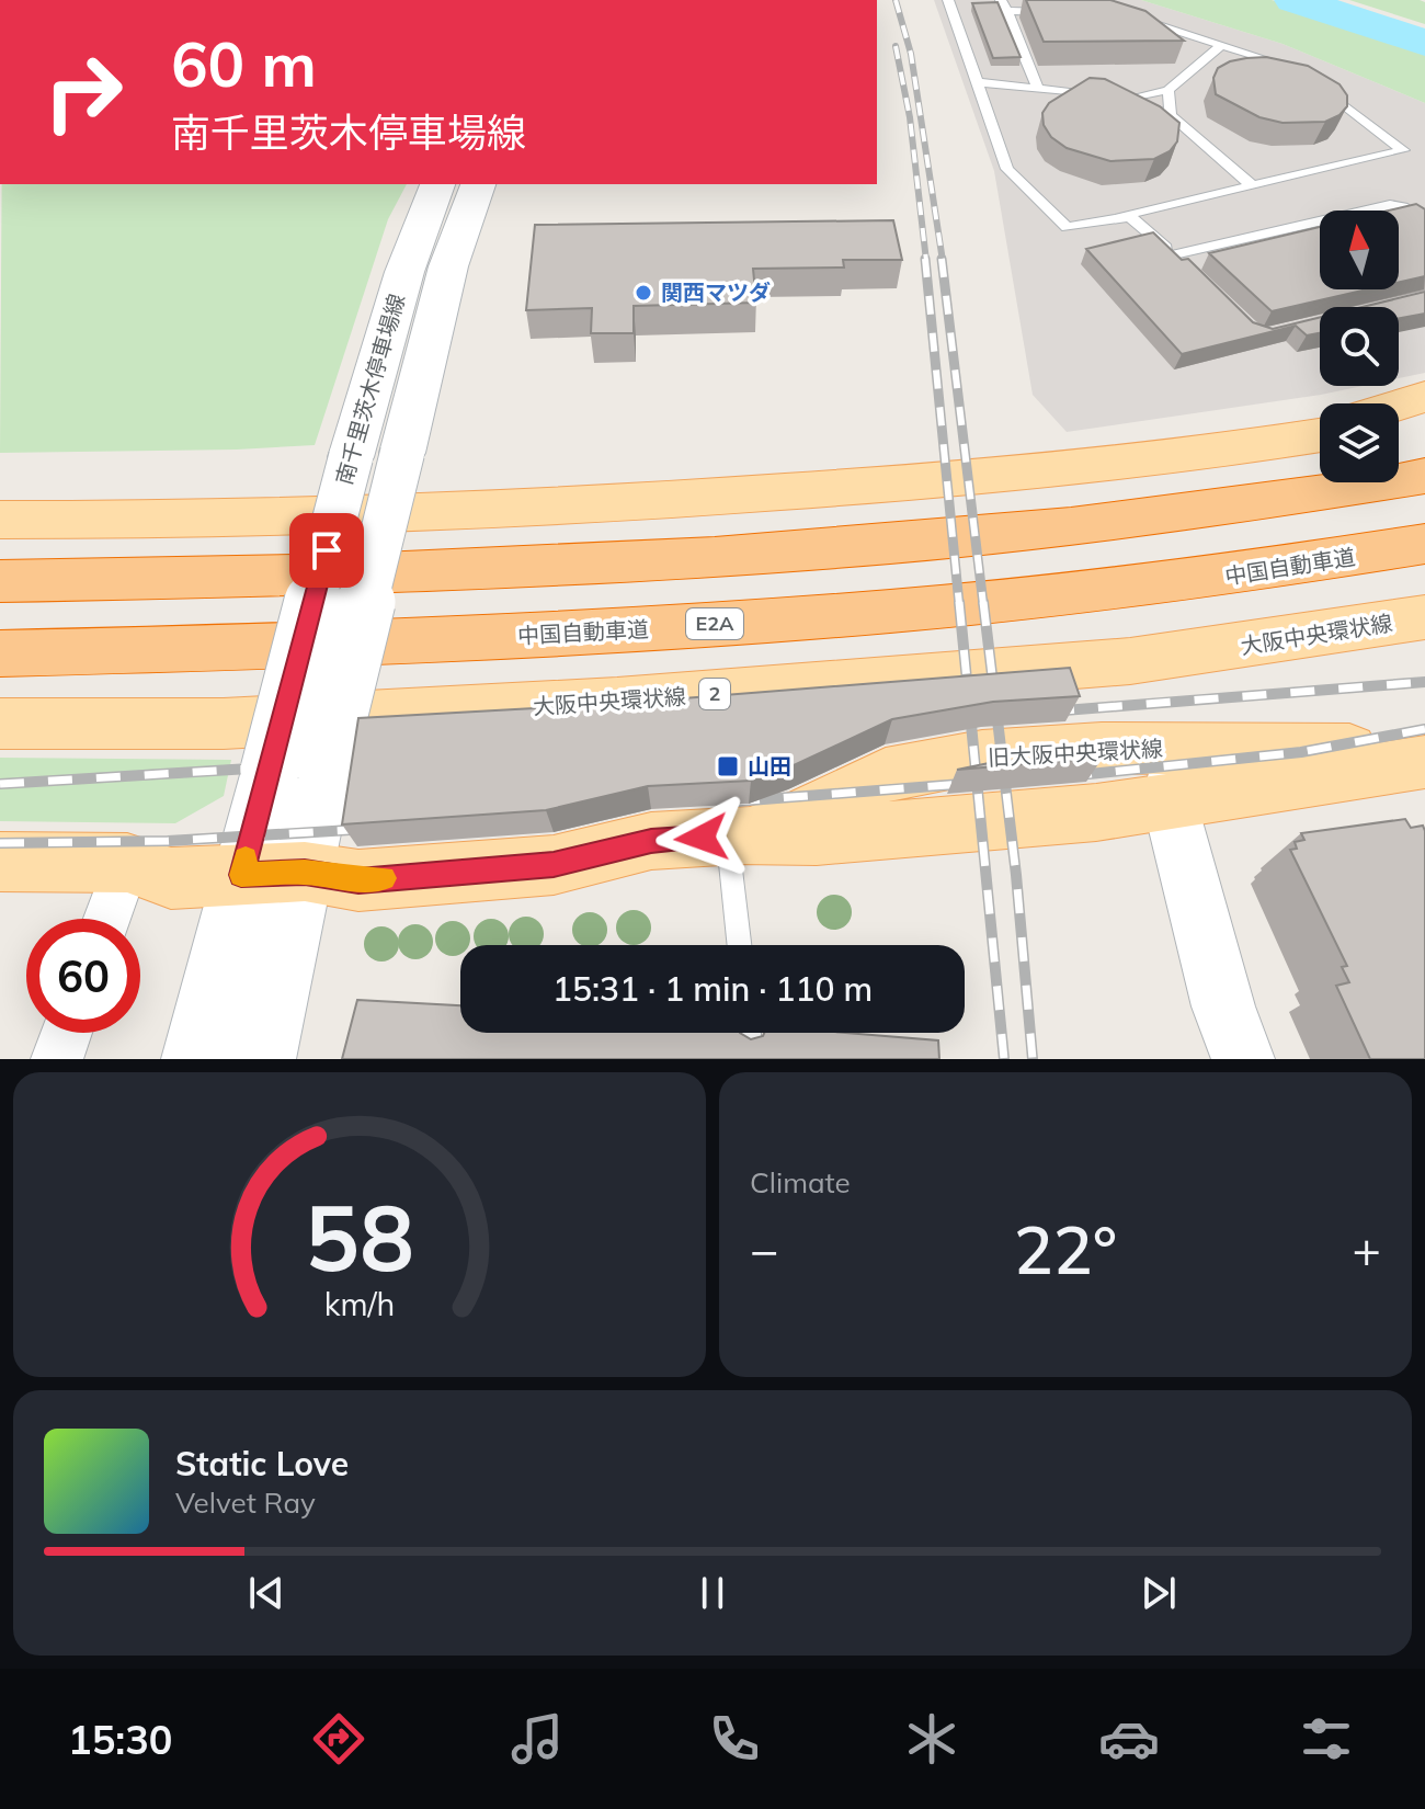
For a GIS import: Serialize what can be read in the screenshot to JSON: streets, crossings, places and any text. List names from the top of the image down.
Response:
{
  "streets": {
    "highway": ["中国自動車道", "E2A"],
    "main road": [
      "南千里茨木停車場線",
      "大阪中央環状線",
      "2",
      "旧大阪中央環状線"
    ]
  },
  "crossings": [
    ["南千里茨木停車場線", "旧大阪中央環状線"],
    ["大阪中央環状線", "2"]
  ],
  "places": {
    "other": ["関西マツダ"],
    "transit": ["山田"]
  },
  "north": "top",
  "page": {
    "turn": ["60 m", "南千里茨木停車場線"],
    "limit": "60",
    "trip": "15:31 · 1 min · 110 m",
    "tile": "Climate",
    "heat": ["−", "22°", "+"],
    "song": ["Static Love", "Velvet Ray"],
    "tabs": "15:30",
    "gauge": ["58", "km/h"]
  }
}
